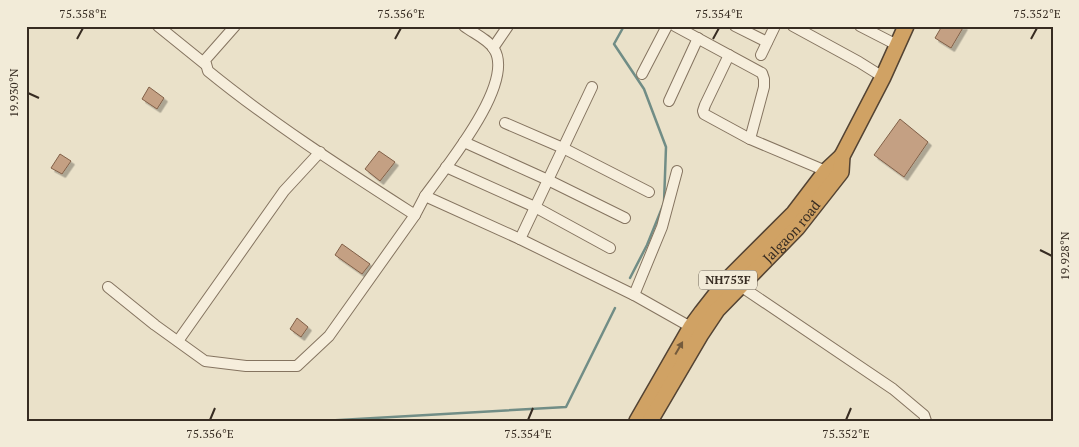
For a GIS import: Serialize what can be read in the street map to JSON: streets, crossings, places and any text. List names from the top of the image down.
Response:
{
  "streets": {
    "highway": ["Jalgaon road", "NH753F"]
  },
  "crossings": [
    ["Jalgaon road", "NH753F"]
  ],
  "coordinates": [
    "75.358°E",
    "75.356°E",
    "75.354°E",
    "75.352°E",
    "19.930°N",
    "19.928°N"
  ]
}
